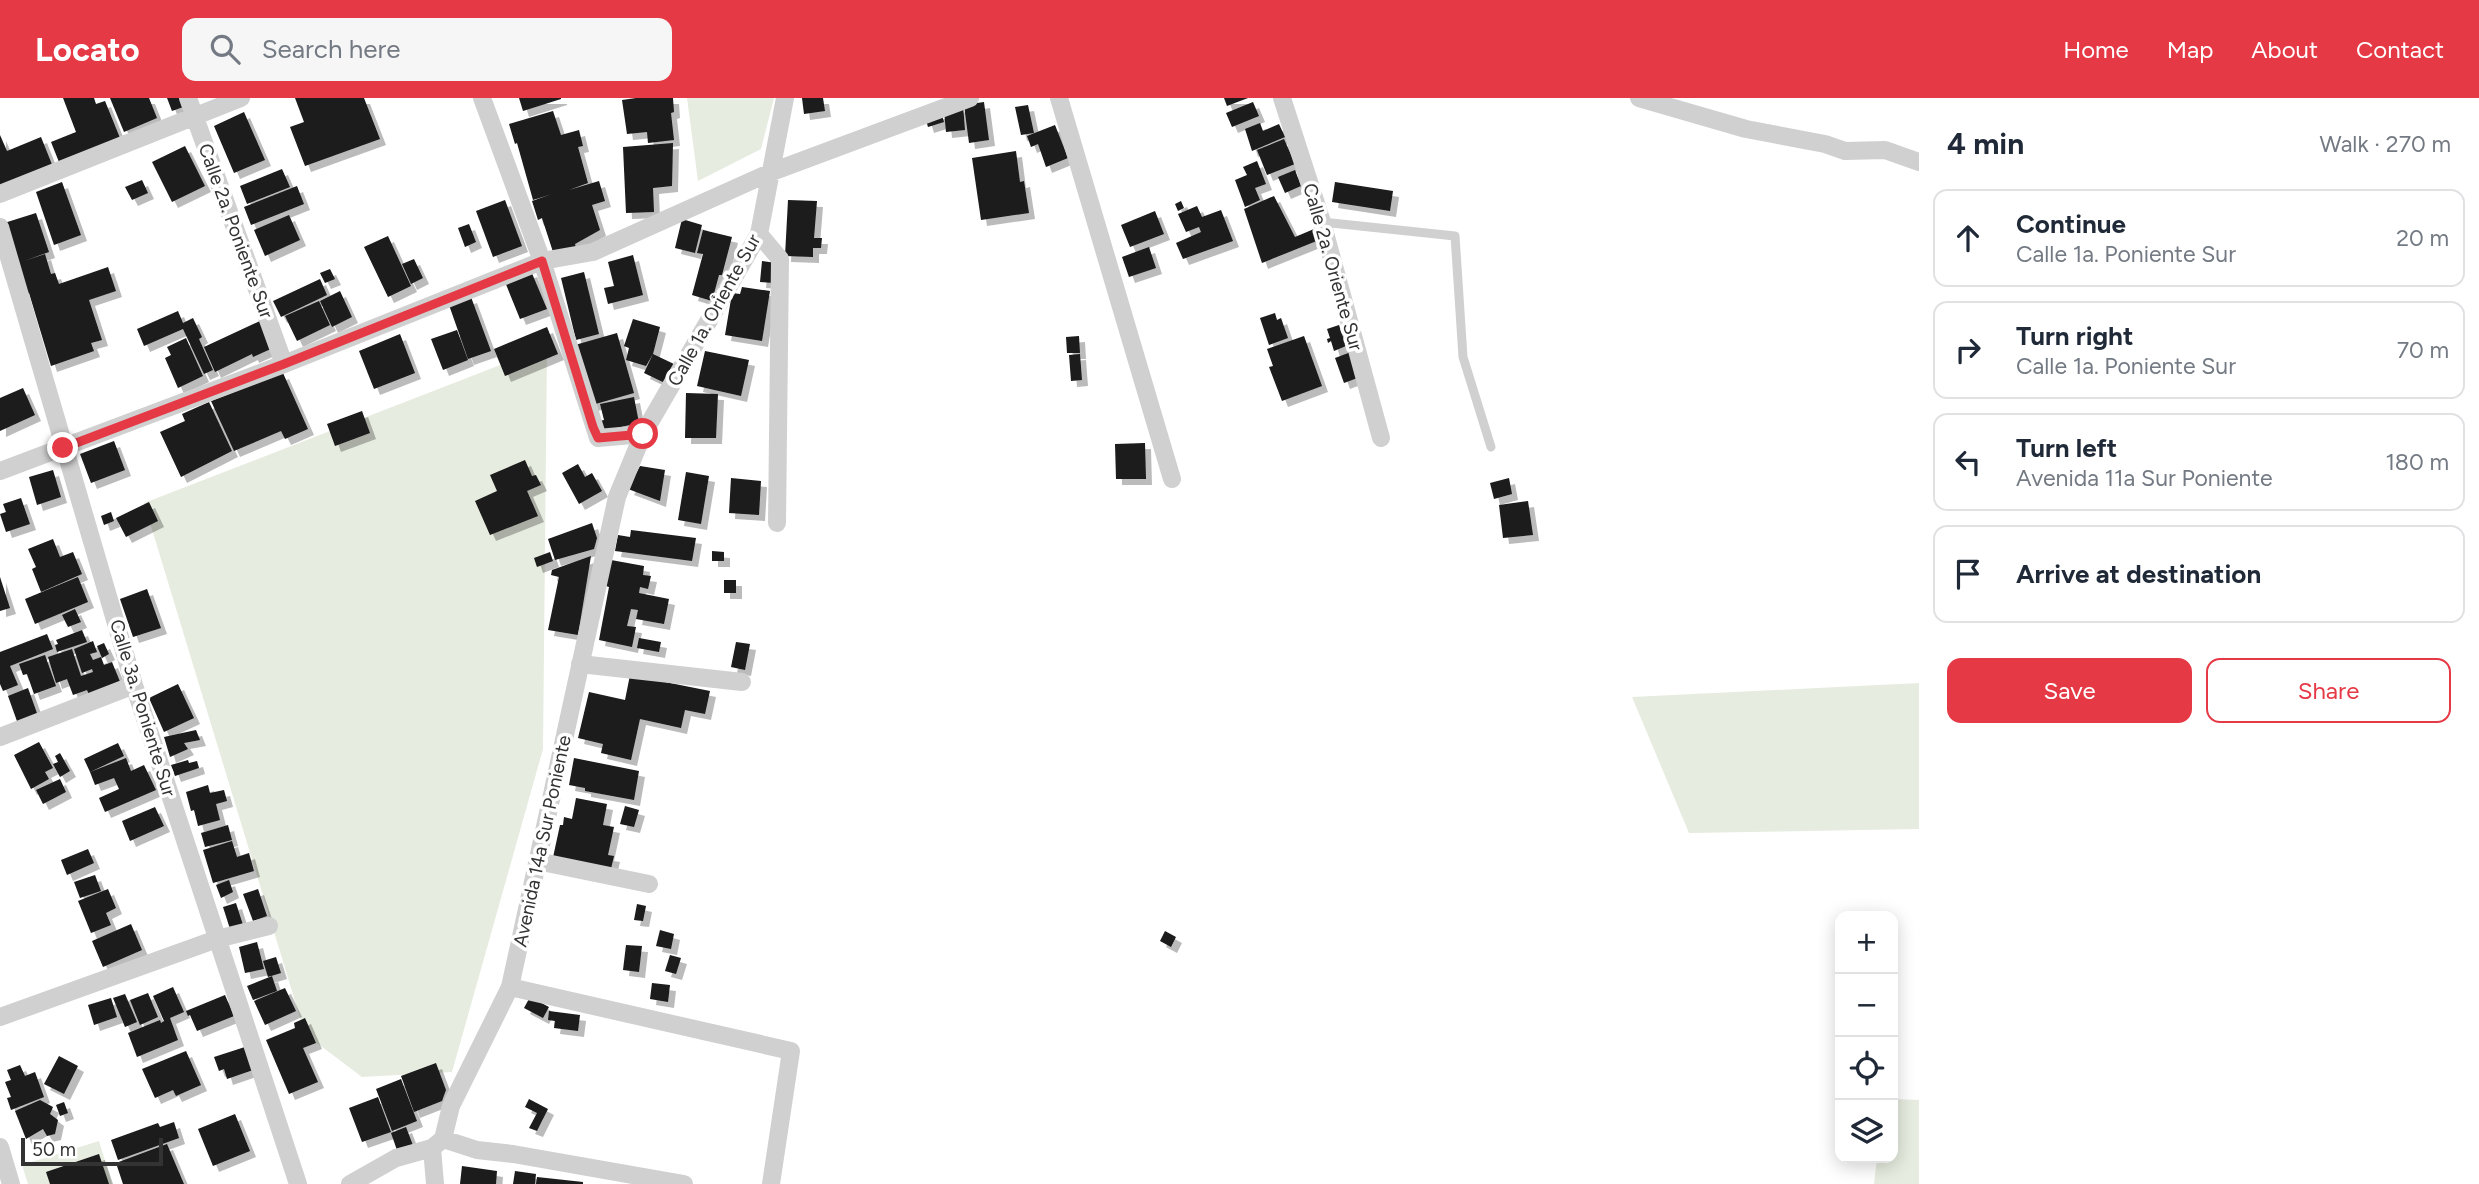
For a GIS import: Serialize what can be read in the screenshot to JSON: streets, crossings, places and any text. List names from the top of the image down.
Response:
{
  "streets": {
    "street": [
      "Calle 2a. Poniente Sur",
      "Calle 2a. Oriente Sur",
      "Calle 1a. Oriente Sur",
      "Calle 3a. Poniente Sur",
      "Avenida 14a Sur Poniente"
    ]
  },
  "crossings": [
    ["Calle 1a. Oriente Sur", "Avenida 14a Sur Poniente"]
  ],
  "scale_bar": "50 m",
  "page": {
    "header": "Locato",
    "search": "Search here",
    "nav": [
      "Home",
      "Map",
      "About",
      "Contact"
    ],
    "heading": ["4 min", "Walk · 270 m"],
    "list": [
      ["Continue", "Calle 1a. Poniente Sur", "20 m"],
      ["Turn right", "Calle 1a. Poniente Sur", "70 m"],
      ["Turn left", "Avenida 11a Sur Poniente", "180 m"],
      "Arrive at destination"
    ],
    "buttons": ["Save", "Share"],
    "map_buttons": ["+", "−"],
    "scale": "50 m"
  }
}
